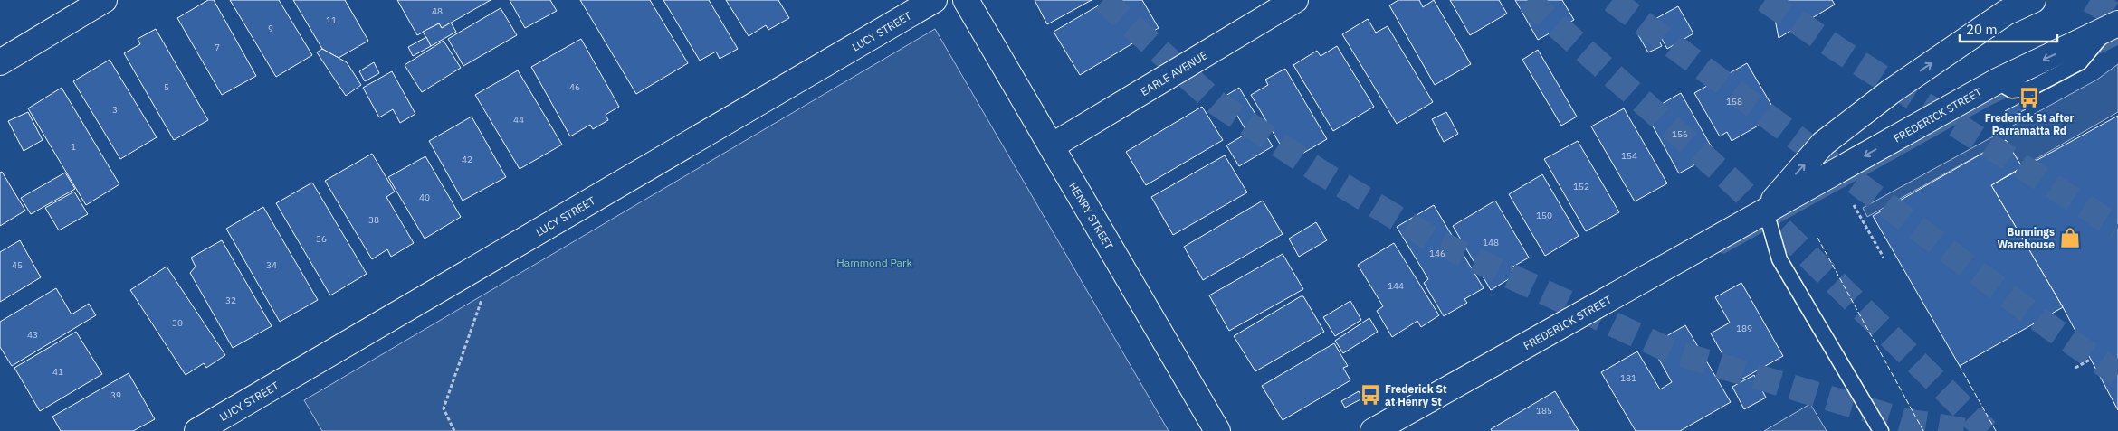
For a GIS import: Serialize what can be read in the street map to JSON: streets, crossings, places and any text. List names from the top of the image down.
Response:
{
  "streets": {
    "street": [
      "LUCY STREET",
      "EARLE AVENUE",
      "FREDERICK STREET",
      "HENRY STREET"
    ]
  },
  "crossings": [
    ["EARLE AVENUE", "HENRY STREET"]
  ],
  "parks": ["Hammond Park"],
  "places": {
    "bus stop": ["Frederick St after Parramatta Rd", "Frederick St at Henry St"],
    "shop": ["Bunnings Warehouse"]
  },
  "house_numbers": [
    "48",
    "11",
    "9",
    "7",
    "5",
    "46",
    "158",
    "3",
    "44",
    "156",
    "1",
    "154",
    "42",
    "152",
    "40",
    "150",
    "38",
    "36",
    "148",
    "146",
    "45",
    "34",
    "144",
    "32",
    "30",
    "189",
    "43",
    "41",
    "181",
    "39",
    "185"
  ],
  "scale_bar": "20 m"
}
